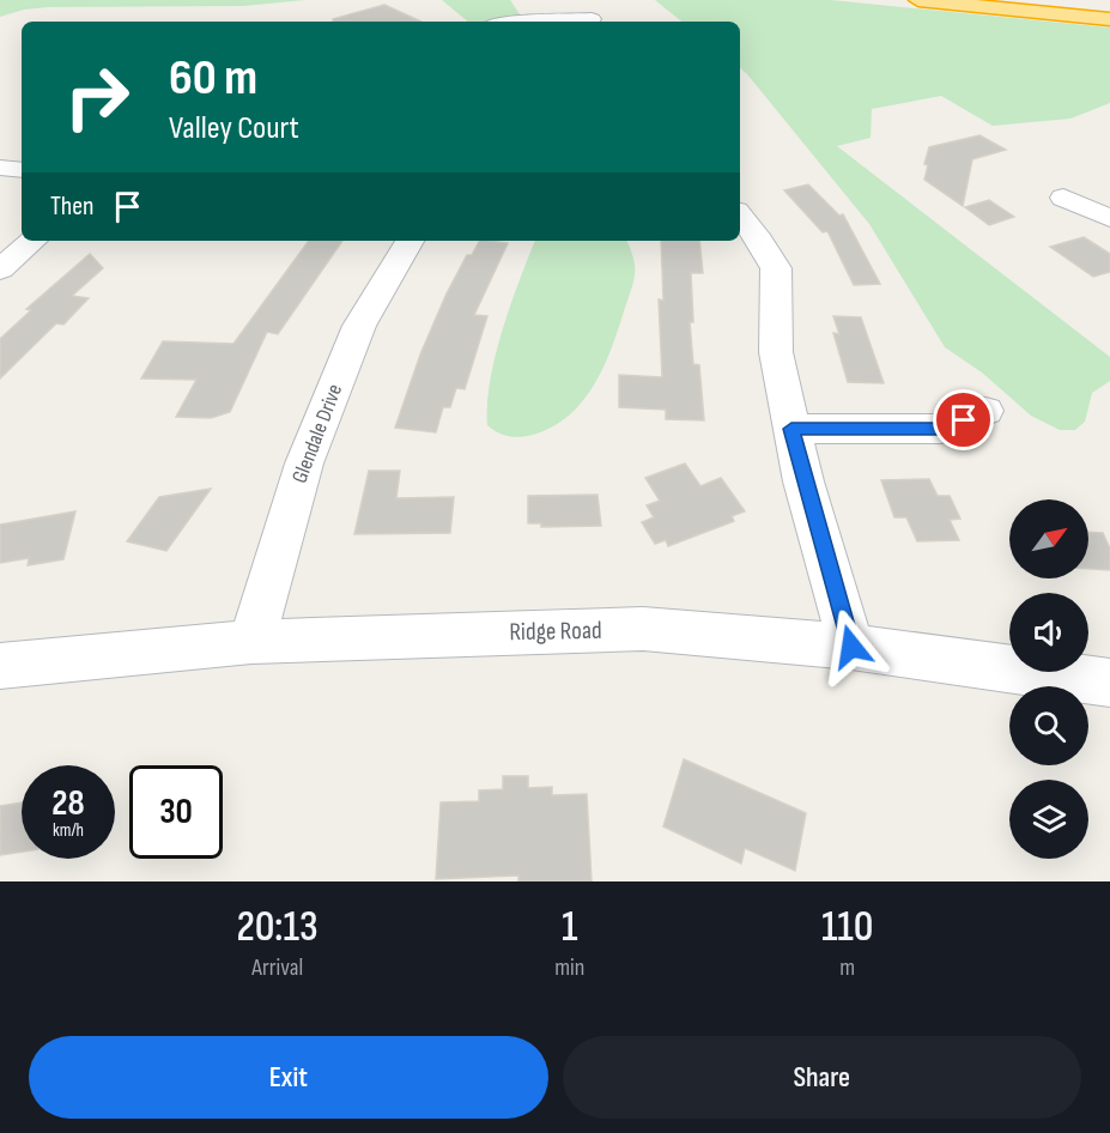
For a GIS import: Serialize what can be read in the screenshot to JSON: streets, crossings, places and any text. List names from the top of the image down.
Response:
{
  "streets": {
    "street": ["Glendale Drive", "Ridge Road"]
  },
  "crossings": [
    ["Glendale Drive", "Ridge Road"]
  ],
  "north": "top right",
  "page": {
    "turn": ["60 m", "Valley Court"],
    "then": "Then",
    "speed": "28 km/h",
    "limit": "30",
    "eta": [
      "20:13",
      "Arrival",
      "1",
      "min",
      "110",
      "m"
    ],
    "buttons": ["Exit", "Share"]
  }
}
